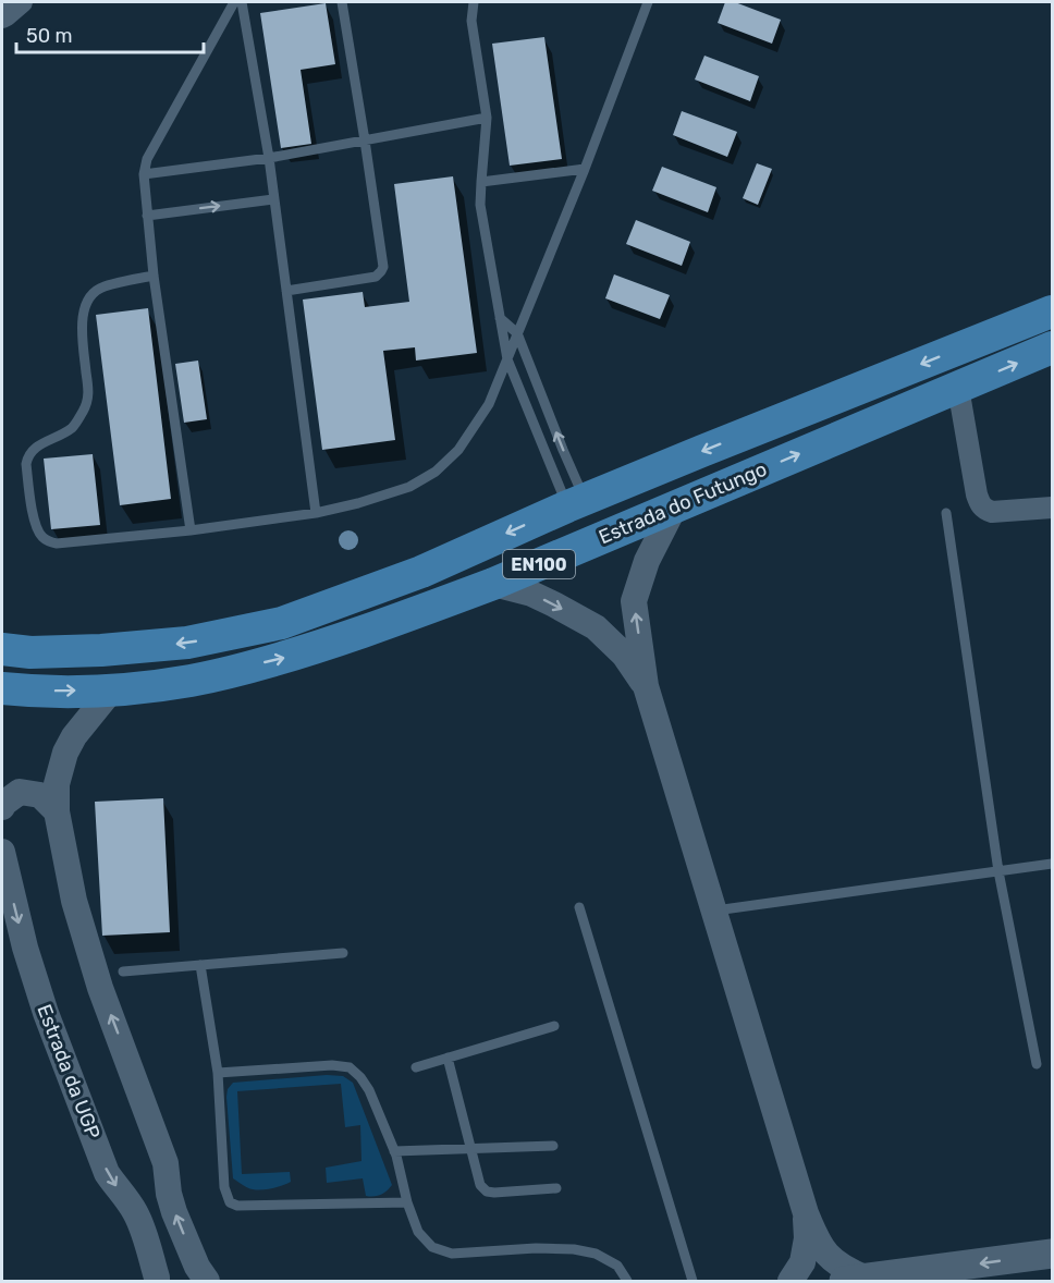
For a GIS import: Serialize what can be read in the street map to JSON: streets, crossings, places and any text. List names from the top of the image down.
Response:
{
  "streets": {
    "main road": ["Estrada do Futungo", "EN100"],
    "street": ["Estrada da UGP"]
  },
  "scale_bar": "50 m"
}
